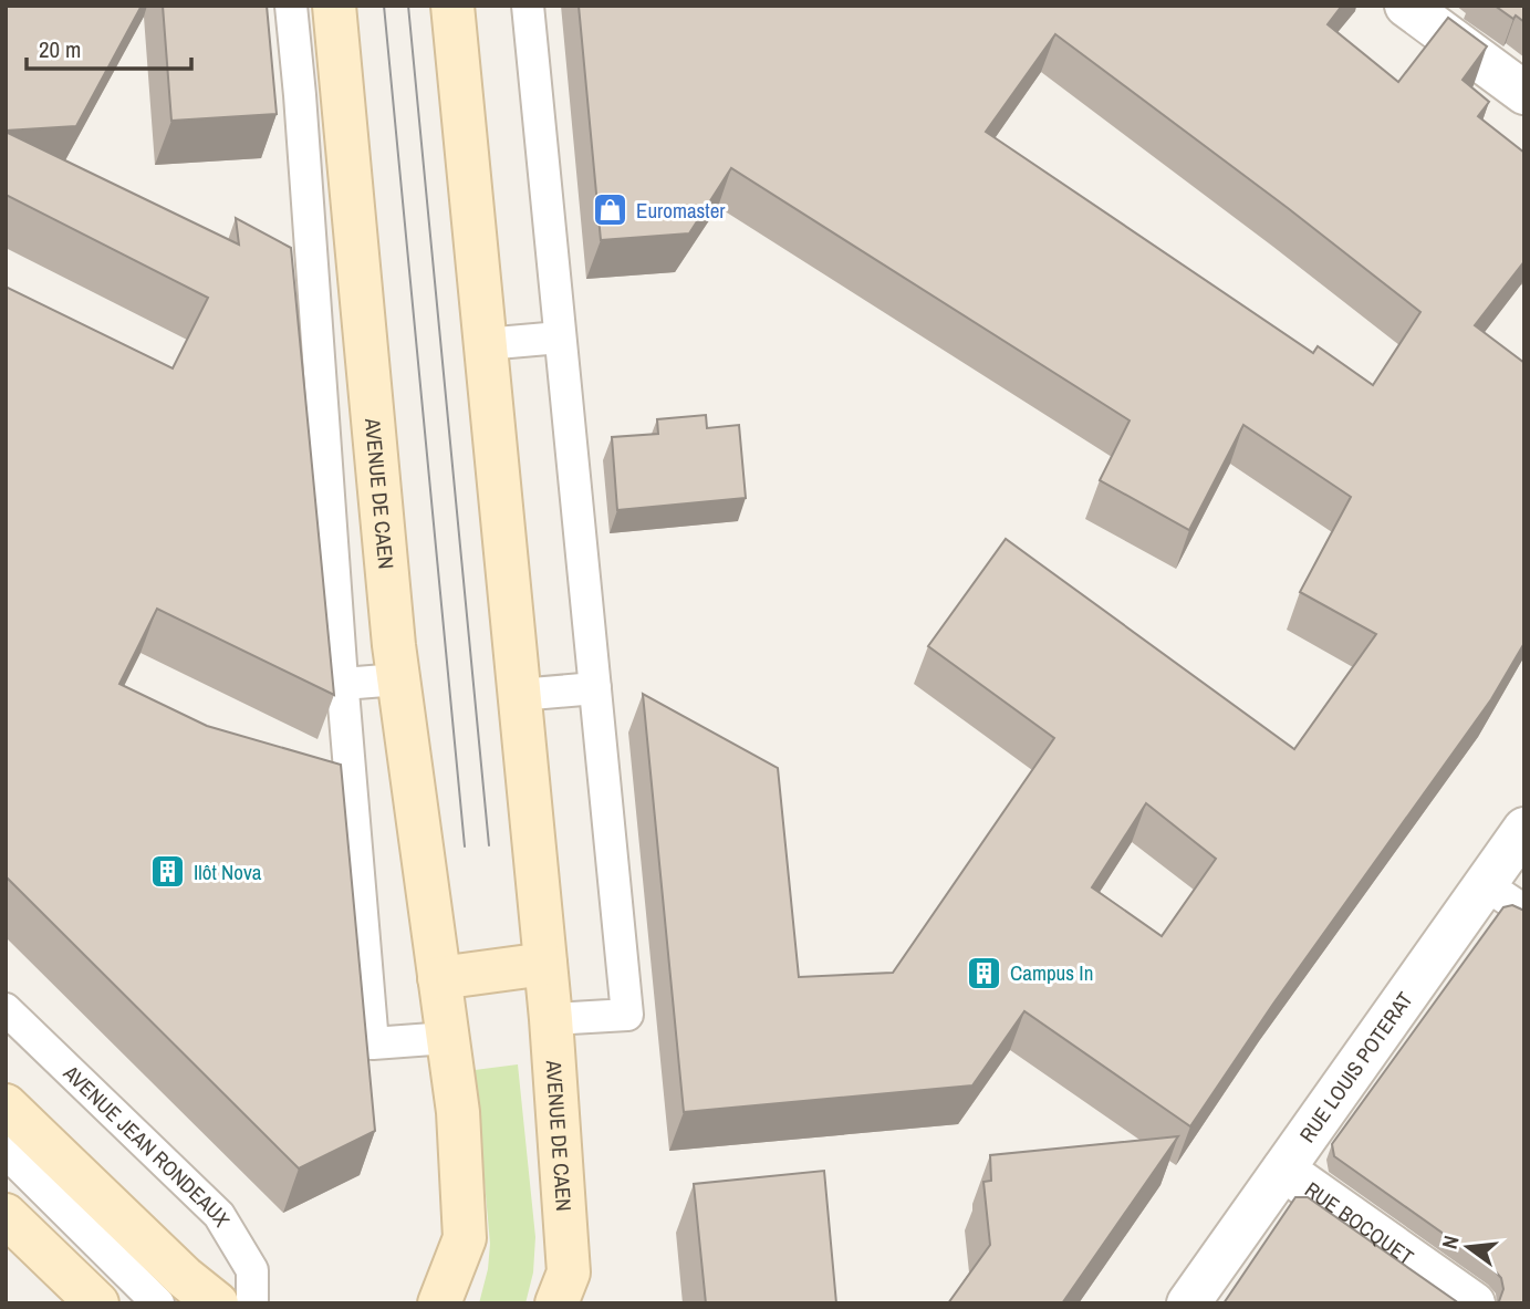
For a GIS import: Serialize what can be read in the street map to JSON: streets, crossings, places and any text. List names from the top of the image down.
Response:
{
  "streets": {
    "main road": ["AVENUE DE CAEN"],
    "street": ["RUE LOUIS POTERAT", "RUE BOCQUET"],
    "lane": ["AVENUE JEAN RONDEAUX"]
  },
  "crossings": [
    ["RUE LOUIS POTERAT", "RUE BOCQUET"]
  ],
  "places": {
    "shop": ["Euromaster"],
    "building": ["Ilôt Nova", "Campus In"]
  },
  "scale_bar": "20 m",
  "north": "left"
}
